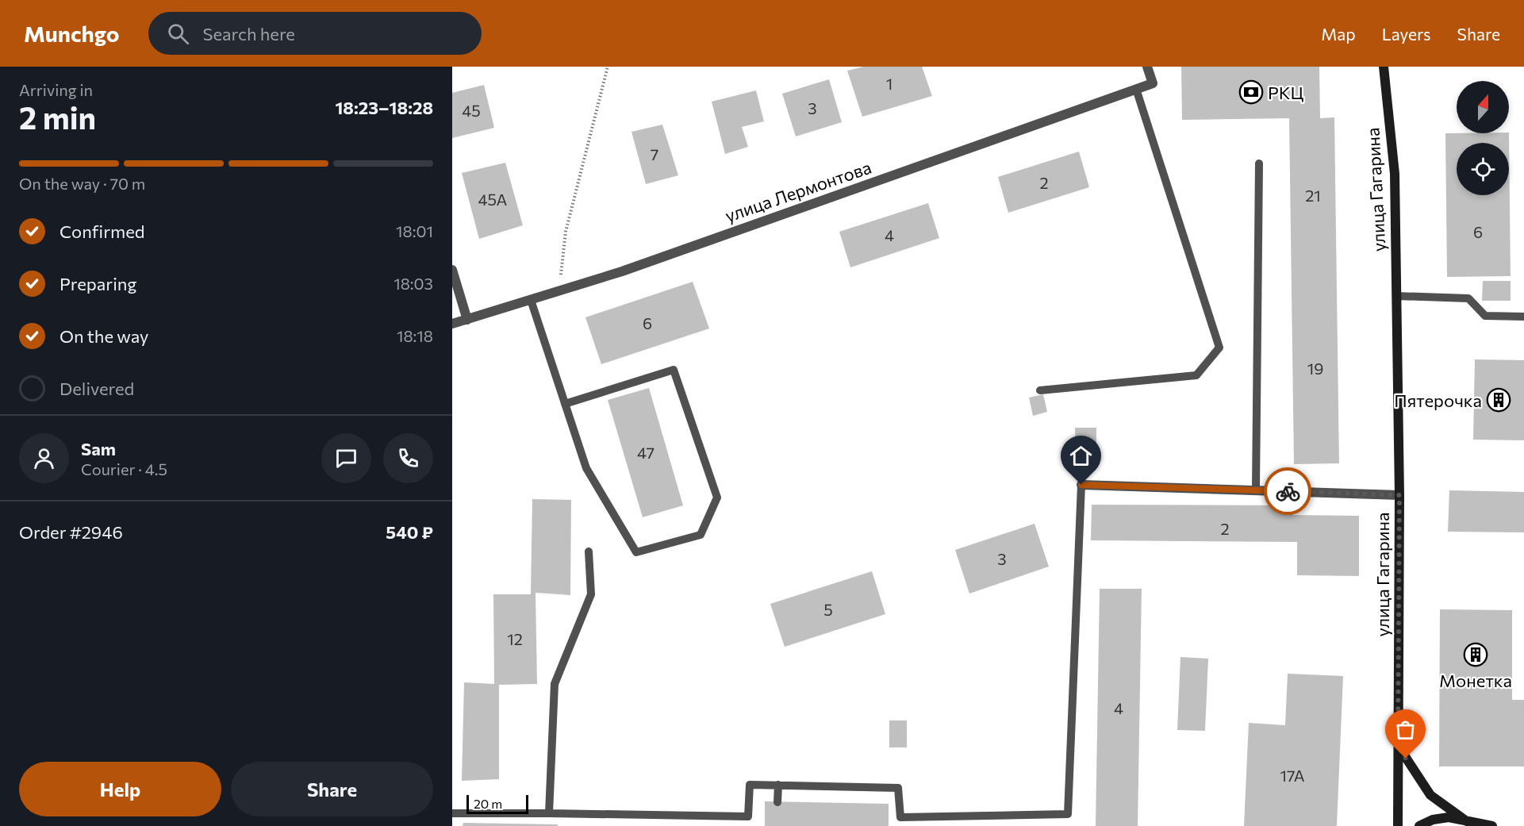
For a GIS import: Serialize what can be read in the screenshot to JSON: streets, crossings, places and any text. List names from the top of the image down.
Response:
{
  "streets": {
    "main road": ["улица Гагарина"],
    "street": ["улица Лермонтова"]
  },
  "places": {
    "bank": ["РКЦ"],
    "building": ["Пятерочка", "Монетка"]
  },
  "house_numbers": [
    "1",
    "3",
    "45",
    "7",
    "2",
    "21",
    "45А",
    "6",
    "4",
    "6",
    "19",
    "47",
    "2",
    "3",
    "5",
    "12",
    "4",
    "17А"
  ],
  "scale_bar": "20 m",
  "north": "top",
  "page": {
    "header": "Munchgo",
    "search": "Search here",
    "nav": ["Map", "Layers", "Share"],
    "heading": ["2 min", "Arriving in", "18:23–18:28"],
    "panel": [
      "Sam",
      "Courier · 4.5",
      "Order #2946",
      "540 ₽"
    ],
    "bar": "On the way · 70 m",
    "list": [
      ["Confirmed", "18:01"],
      ["Preparing", "18:03"],
      ["On the way", "18:18"],
      "Delivered"
    ],
    "buttons": ["Help", "Share"],
    "scale": "20 m"
  }
}
